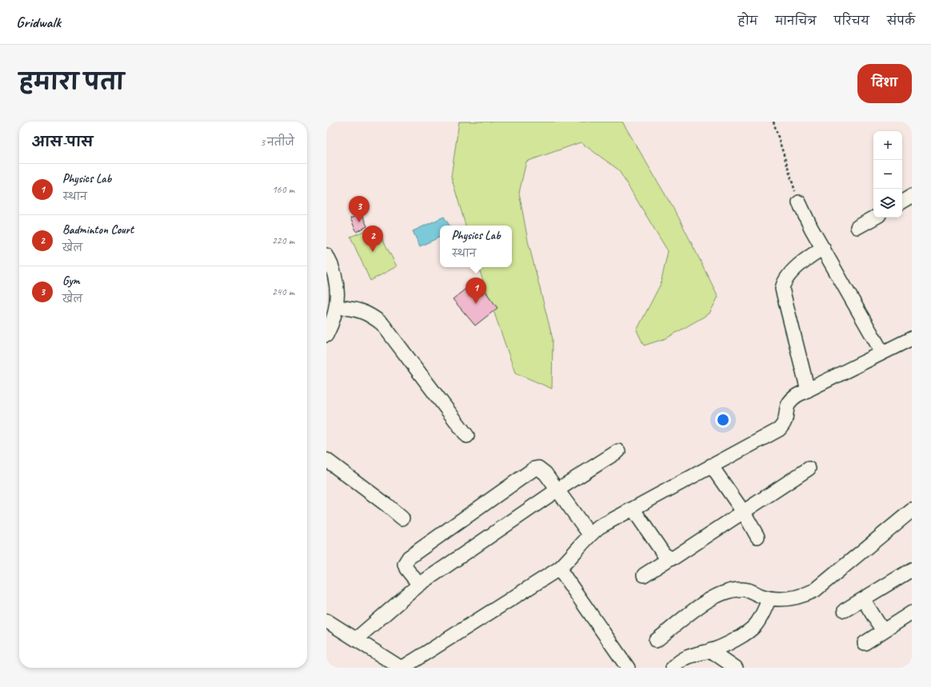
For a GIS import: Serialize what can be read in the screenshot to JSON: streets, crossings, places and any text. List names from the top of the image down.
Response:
{
  "page": {
    "header": "Gridwalk",
    "nav": [
      "होम",
      "मानचित्र",
      "परिचय",
      "संपर्क"
    ],
    "title": "हमारा पता",
    "buttons": "दिशा",
    "heading": ["आस-पास", "3 नतीजे"],
    "map_buttons": ["+", "−"],
    "list": [
      {
        "mark": "1",
        "name": "Physics Lab",
        "note": "स्थान",
        "value": "160 m"
      },
      {
        "mark": "2",
        "name": "Badminton Court",
        "note": "खेल",
        "value": "220 m"
      },
      {
        "mark": "3",
        "name": "Gym",
        "note": "खेल",
        "value": "240 m"
      }
    ],
    "pins": ["3", "2", "1"],
    "popup": ["Physics Lab", "स्थान"]
  }
}
